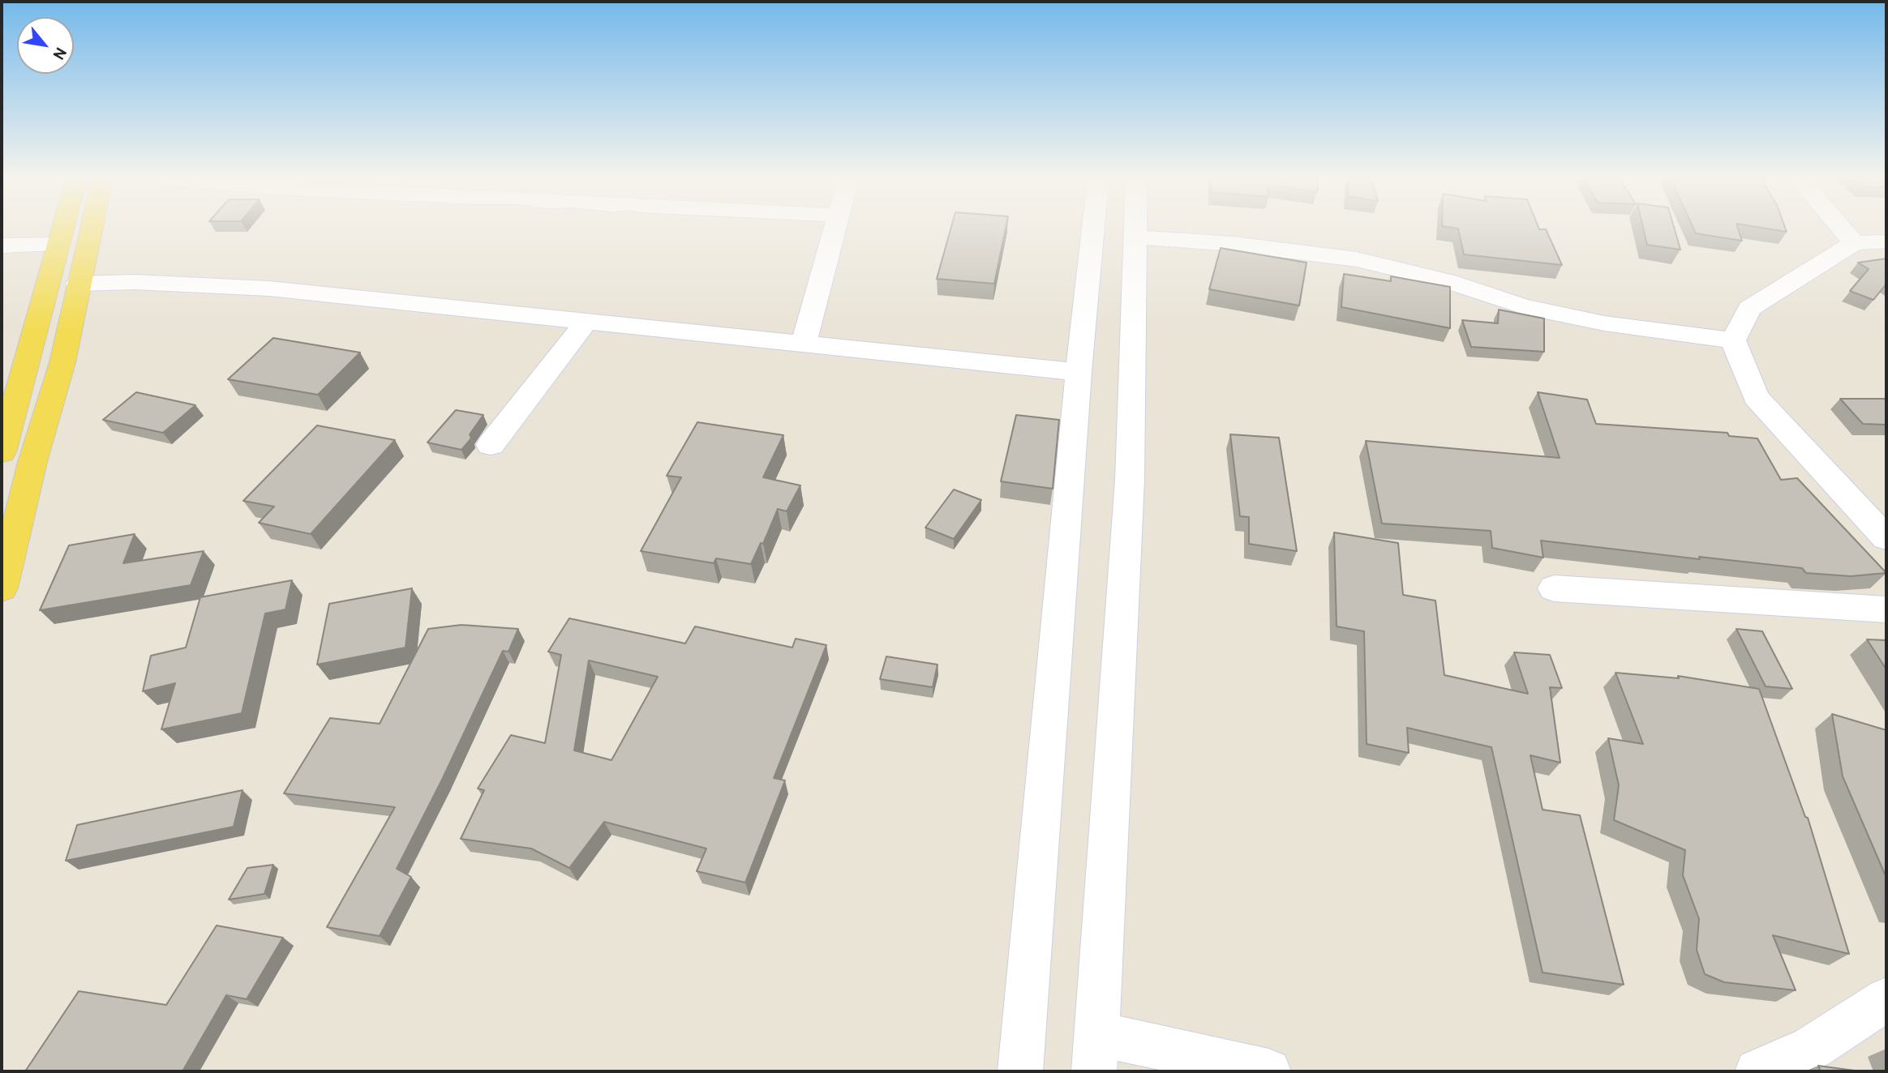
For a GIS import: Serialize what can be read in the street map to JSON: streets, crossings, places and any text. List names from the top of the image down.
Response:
{
  "north": "bottom right"
}
